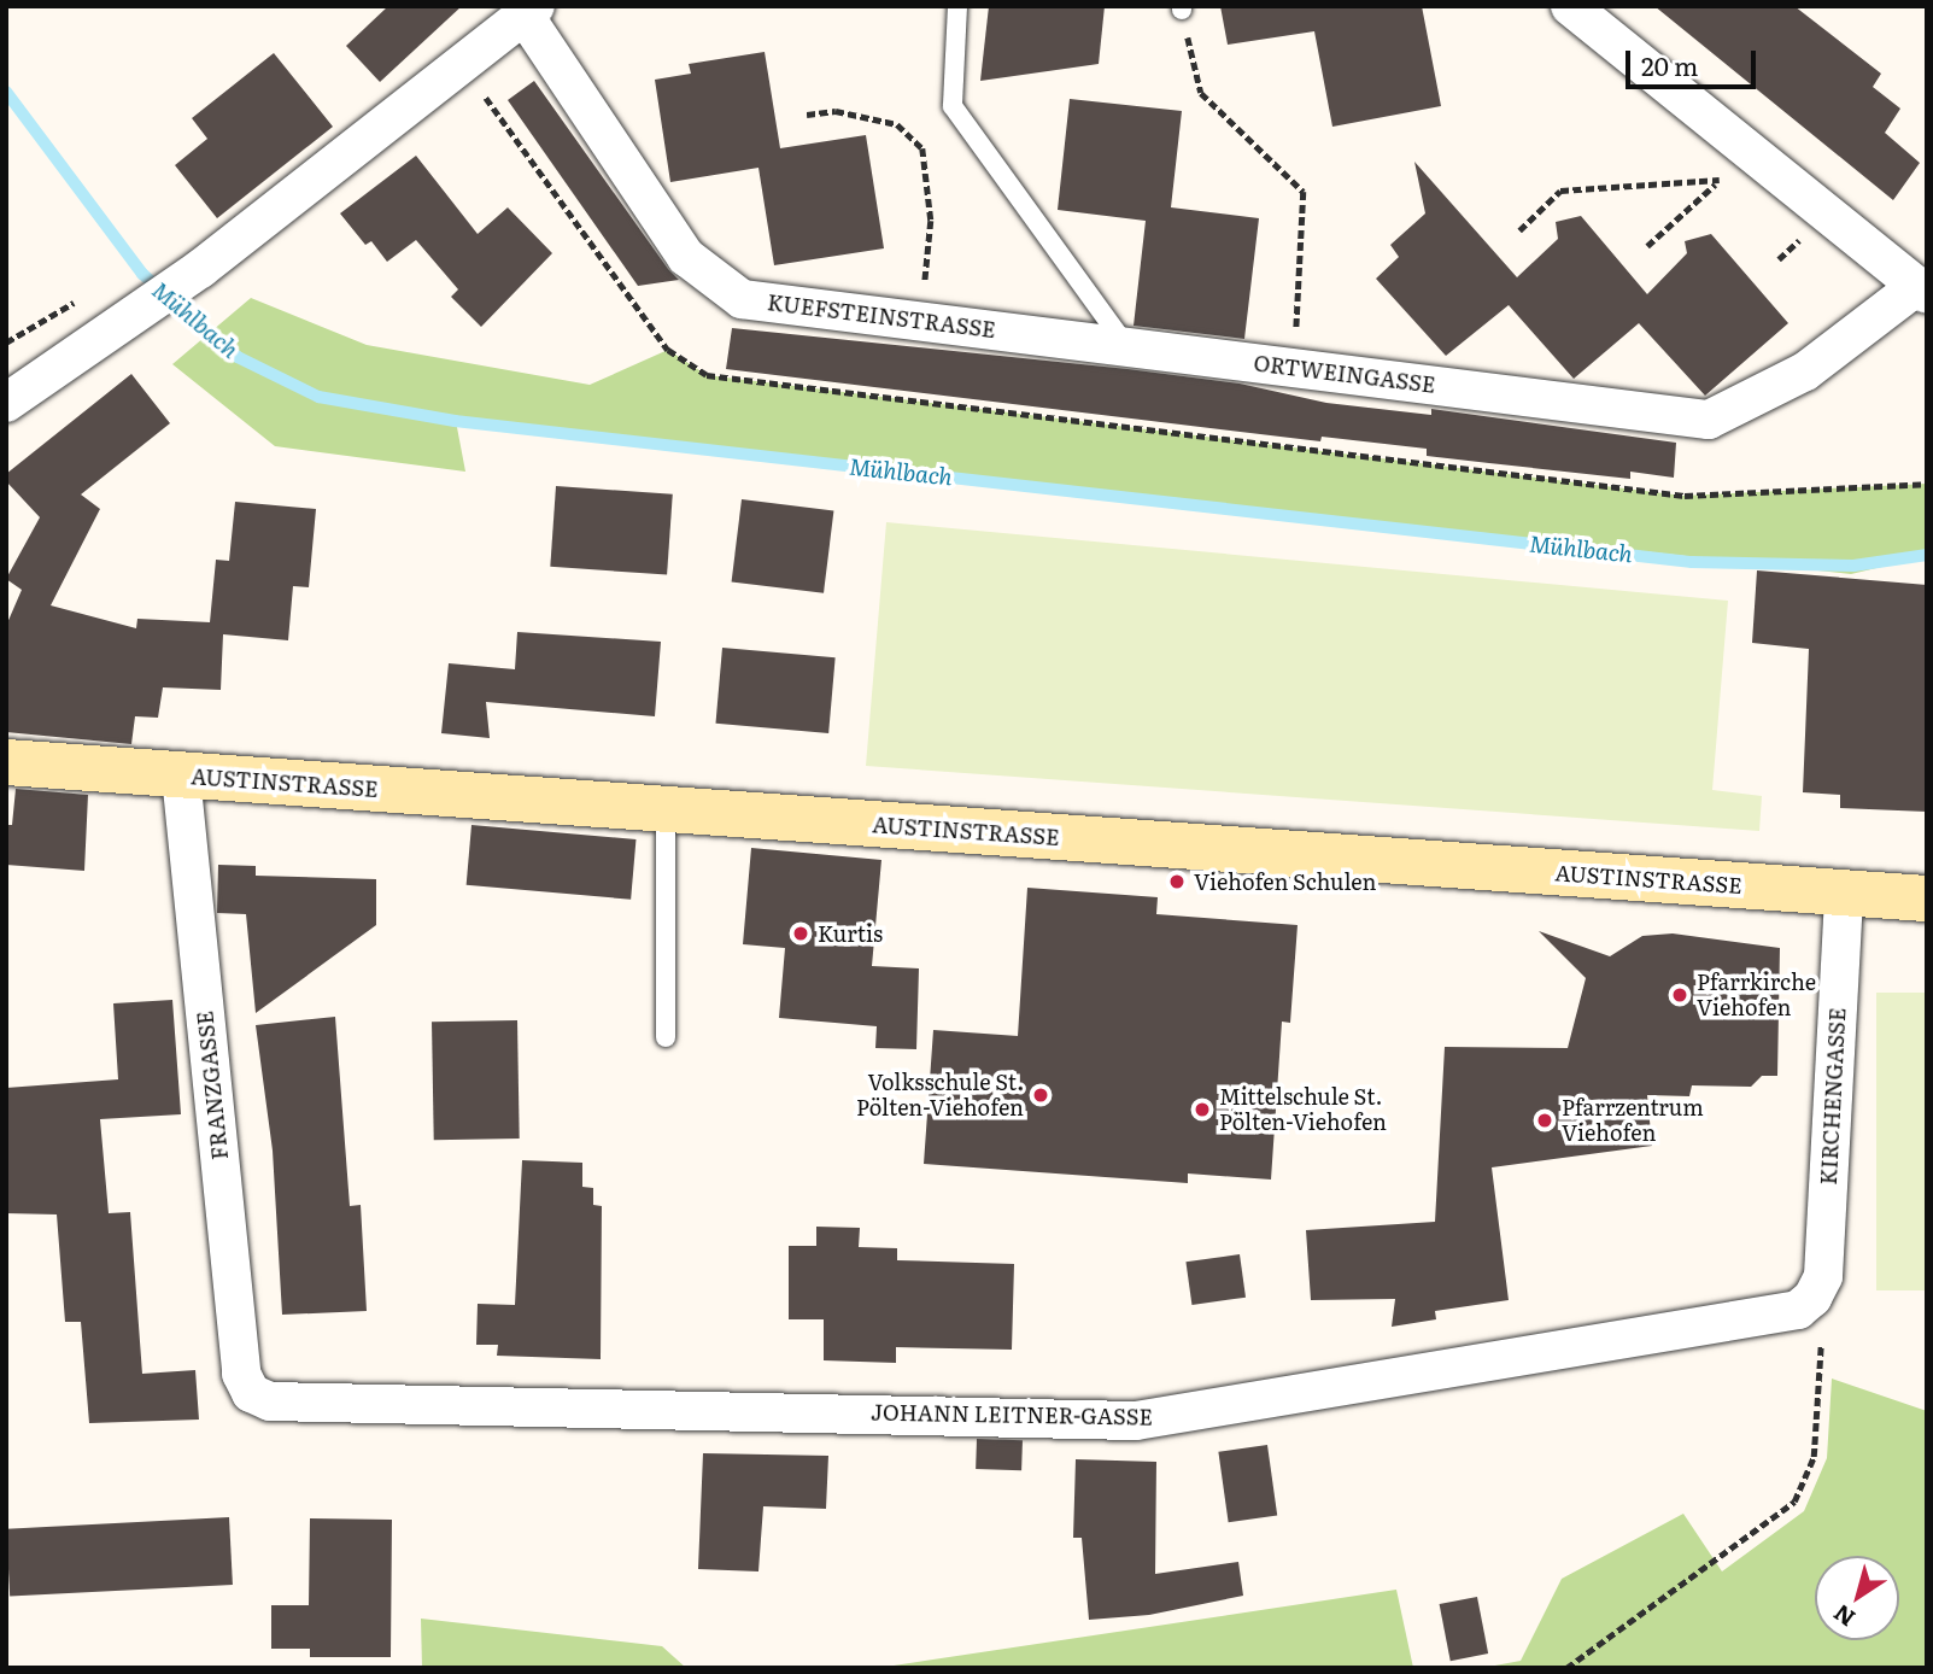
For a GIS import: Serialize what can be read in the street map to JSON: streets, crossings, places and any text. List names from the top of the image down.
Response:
{
  "streets": {
    "main road": ["AUSTINSTRASSE"],
    "street": [
      "KUEFSTEINSTRASSE",
      "ORTWEINGASSE",
      "FRANZGASSE",
      "KIRCHENGASSE",
      "JOHANN LEITNER-GASSE"
    ]
  },
  "crossings": [
    ["KUEFSTEINSTRASSE", "ORTWEINGASSE"],
    ["AUSTINSTRASSE", "FRANZGASSE"],
    ["AUSTINSTRASSE", "KIRCHENGASSE"],
    ["FRANZGASSE", "JOHANN LEITNER-GASSE"],
    ["KIRCHENGASSE", "JOHANN LEITNER-GASSE"]
  ],
  "water": ["Mühlbach"],
  "places": [
    "Viehofen Schulen",
    "Kurtis",
    "Pfarrkirche Viehofen",
    "Volksschule St. Pölten-Viehofen",
    "Mittelschule St. Pölten-Viehofen",
    "Pfarrzentrum Viehofen"
  ],
  "scale_bar": "20 m",
  "north": "bottom left"
}
